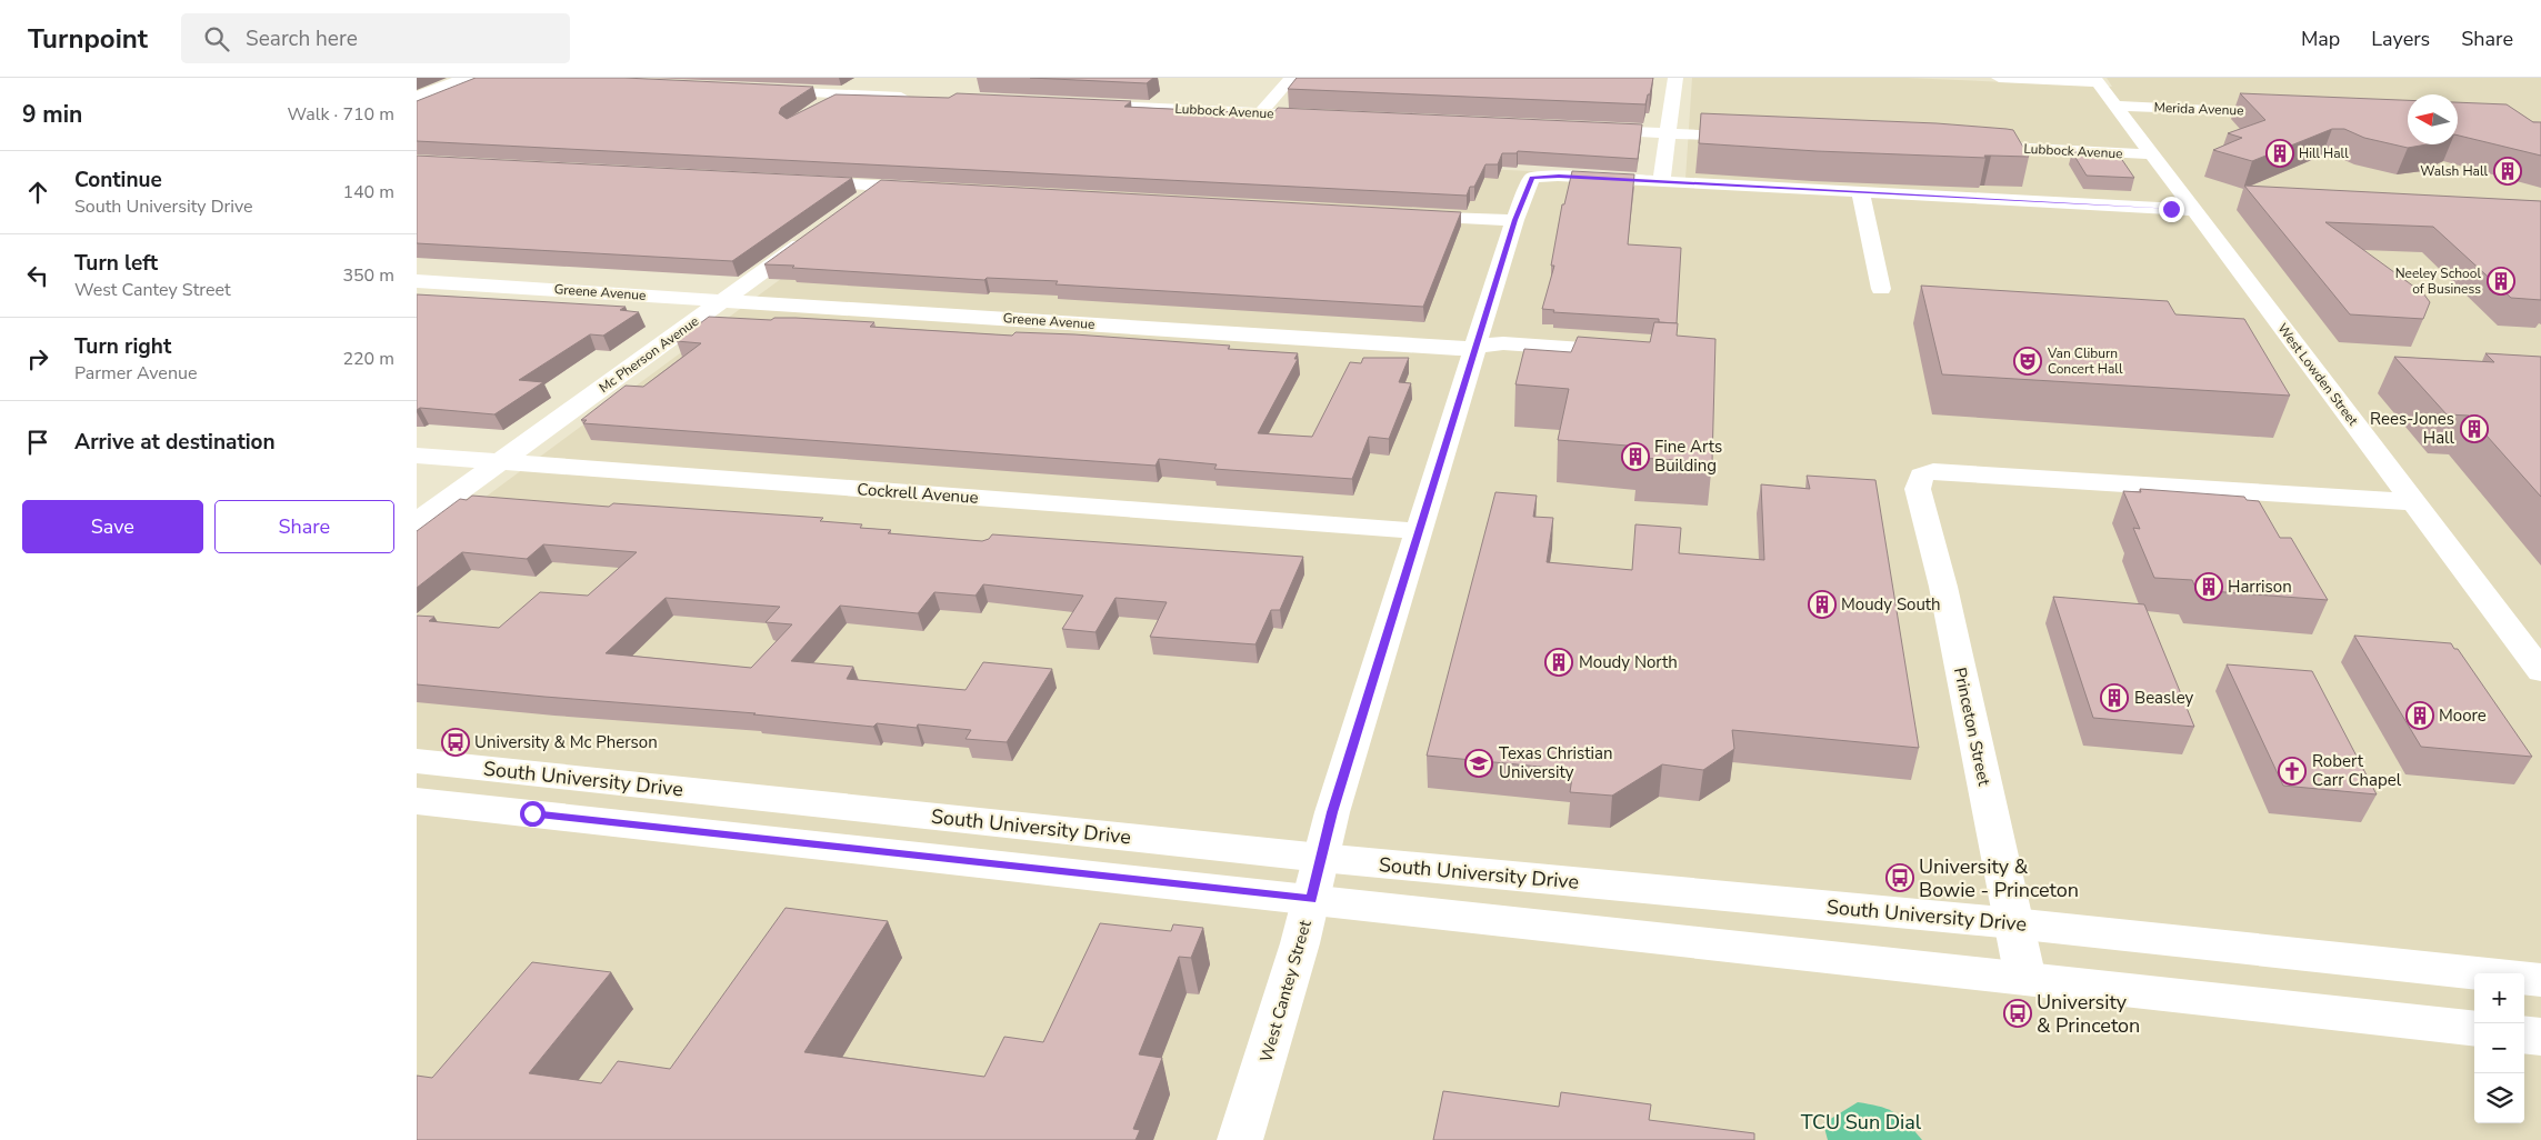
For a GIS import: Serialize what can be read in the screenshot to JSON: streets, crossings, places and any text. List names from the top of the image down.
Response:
{
  "streets": {
    "street": [
      "Merida Avenue",
      "Lubbock Avenue",
      "Greene Avenue",
      "Mc Pherson Avenue",
      "West Lowden Street",
      "Cockrell Avenue",
      "Princeton Street",
      "South University Drive",
      "West Cantey Street"
    ]
  },
  "crossings": [
    ["Merida Avenue", "West Lowden Street"],
    ["Lubbock Avenue", "West Lowden Street"],
    ["Greene Avenue", "Mc Pherson Avenue"],
    ["Greene Avenue", "West Cantey Street"],
    ["Mc Pherson Avenue", "Cockrell Avenue"],
    ["West Lowden Street", "Princeton Street"],
    ["Cockrell Avenue", "West Cantey Street"],
    ["Princeton Street", "South University Drive"],
    ["South University Drive", "West Cantey Street"]
  ],
  "parks": ["TCU Sun Dial"],
  "places": {
    "building": [
      "Hill Hall",
      "Walsh Hall",
      "Neeley School of Business",
      "Rees-Jones Hall",
      "Fine Arts Building",
      "Harrison",
      "Moudy South",
      "Moudy North",
      "Beasley",
      "Moore"
    ],
    "theatre": ["Van Cliburn Concert Hall"],
    "bus stop": ["University & Mc Pherson", "University & Bowie - Princeton", "University & Princeton"],
    "school or university": ["Texas Christian University"],
    "church": ["Robert Carr Chapel"]
  },
  "north": "left",
  "page": {
    "header": "Turnpoint",
    "search": "Search here",
    "nav": ["Map", "Layers", "Share"],
    "heading": ["9 min", "Walk · 710 m"],
    "list": [
      ["Continue", "South University Drive", "140 m"],
      ["Turn left", "West Cantey Street", "350 m"],
      ["Turn right", "Parmer Avenue", "220 m"],
      "Arrive at destination"
    ],
    "buttons": ["Save", "Share"],
    "map_buttons": ["+", "−"]
  }
}
